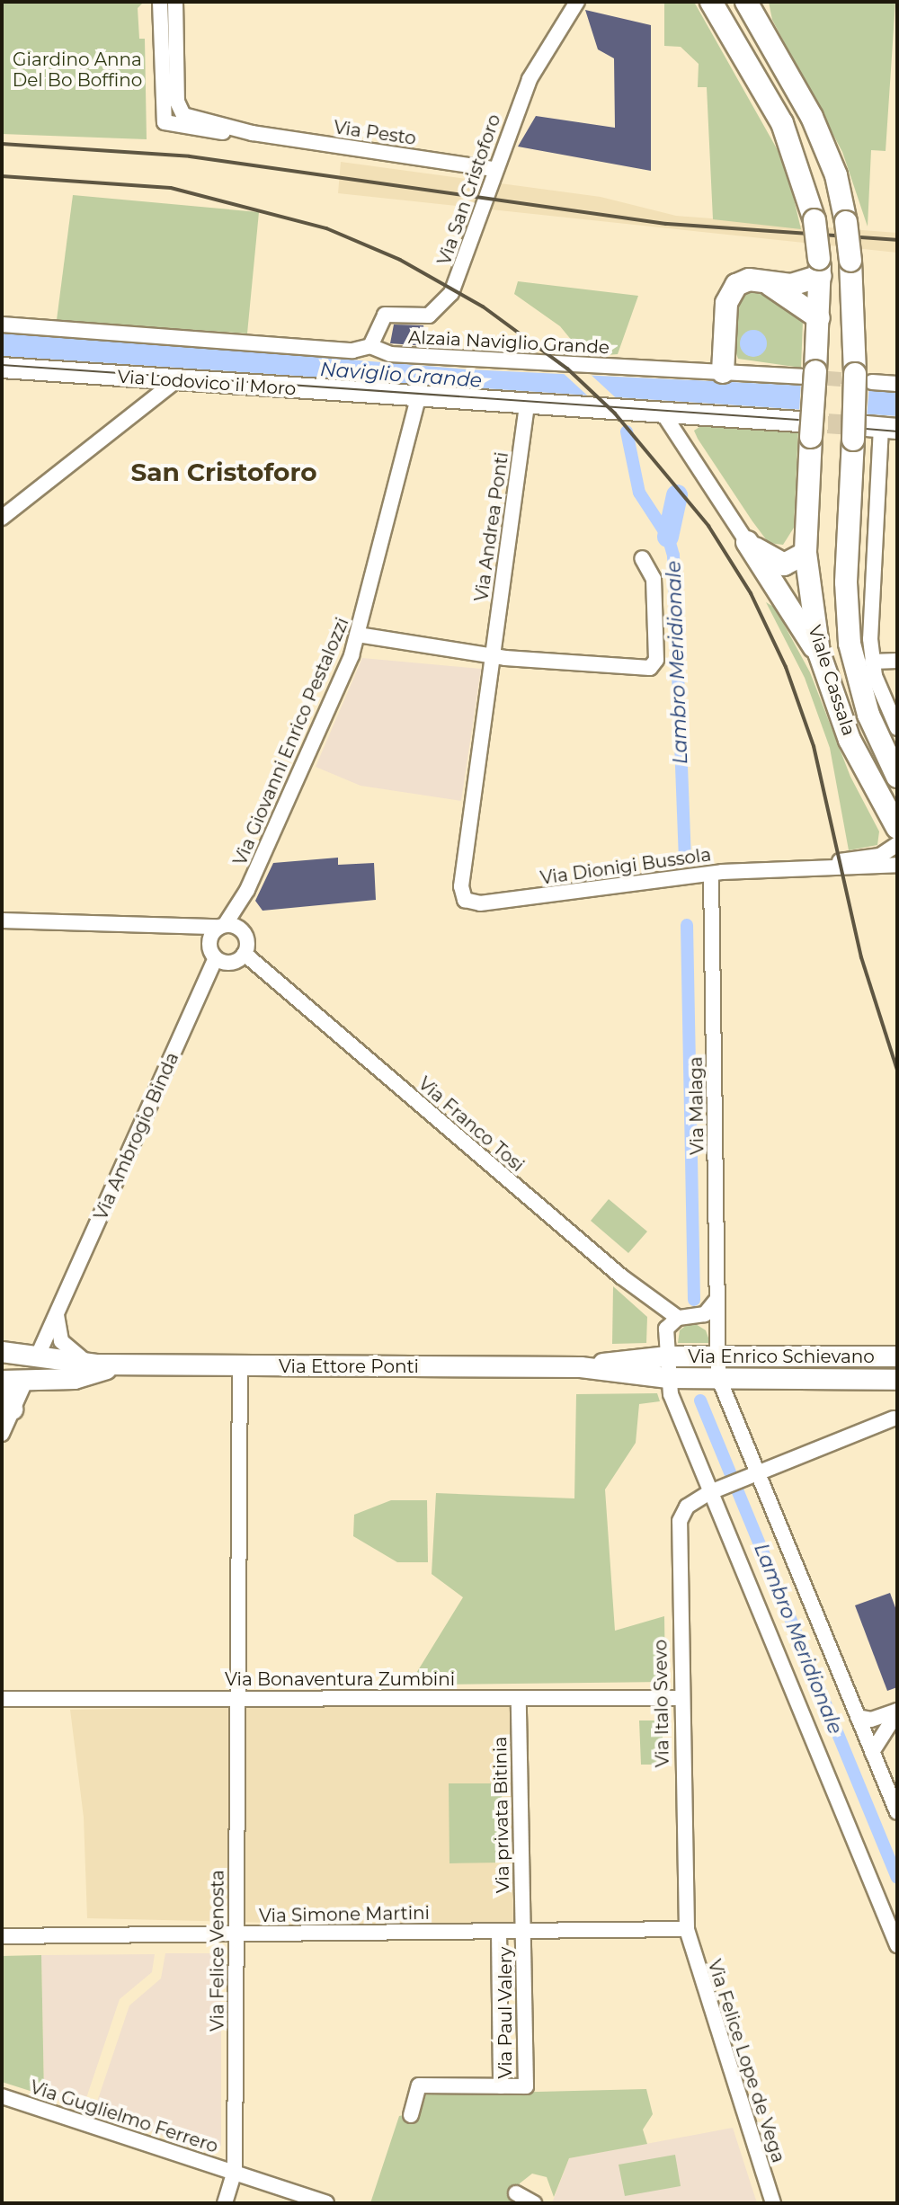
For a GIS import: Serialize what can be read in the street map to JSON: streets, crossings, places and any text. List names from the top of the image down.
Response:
{
  "streets": {
    "main road": ["Viale Cassala"],
    "street": [
      "Via Pesto",
      "Via San Cristoforo",
      "Alzaia Naviglio Grande",
      "Via Lodovico il Moro",
      "Via Andrea Ponti",
      "Via Giovanni Enrico Pestalozzi",
      "Via Dionigi Bussola",
      "Via Malaga",
      "Via Franco Tosi",
      "Via Ambrogio Binda",
      "Via Enrico Schievano",
      "Via Ettore Ponti",
      "Via Bonaventura Zumbini",
      "Via Italo Svevo",
      "Via privata Bitinia",
      "Via Simone Martini",
      "Via Felice Venosta",
      "Via Paul Valery",
      "Via Felice Lope de Vega",
      "Via Guglielmo Ferrero"
    ]
  },
  "crossings": [
    ["Via Pesto", "Via San Cristoforo"],
    ["Via San Cristoforo", "Alzaia Naviglio Grande"],
    ["Via Lodovico il Moro", "Via Andrea Ponti"],
    ["Via Lodovico il Moro", "Viale Cassala"],
    ["Via Lodovico il Moro", "Via Giovanni Enrico Pestalozzi"],
    ["Via Andrea Ponti", "Via Dionigi Bussola"],
    ["Via Giovanni Enrico Pestalozzi", "Via Franco Tosi"],
    ["Via Giovanni Enrico Pestalozzi", "Via Ambrogio Binda"],
    ["Via Dionigi Bussola", "Via Malaga"],
    ["Via Franco Tosi", "Via Ambrogio Binda"],
    ["Via Ambrogio Binda", "Via Ettore Ponti"],
    ["Via Enrico Schievano", "Via Ettore Ponti"],
    ["Via Ettore Ponti", "Via Felice Venosta"],
    ["Via Bonaventura Zumbini", "Via Italo Svevo"],
    ["Via Bonaventura Zumbini", "Via privata Bitinia"],
    ["Via Bonaventura Zumbini", "Via Felice Venosta"],
    ["Via Italo Svevo", "Via Simone Martini"],
    ["Via Italo Svevo", "Via Felice Lope de Vega"],
    ["Via privata Bitinia", "Via Simone Martini"],
    ["Via privata Bitinia", "Via Paul Valery"],
    ["Via Simone Martini", "Via Felice Venosta"],
    ["Via Simone Martini", "Via Paul Valery"],
    ["Via Simone Martini", "Via Felice Lope de Vega"],
    ["Via Felice Venosta", "Via Guglielmo Ferrero"]
  ],
  "districts": ["San Cristoforo"],
  "water": ["Naviglio Grande", "Lambro Meridionale"],
  "parks": ["Giardino Anna Del Bo Boffino"]
}
